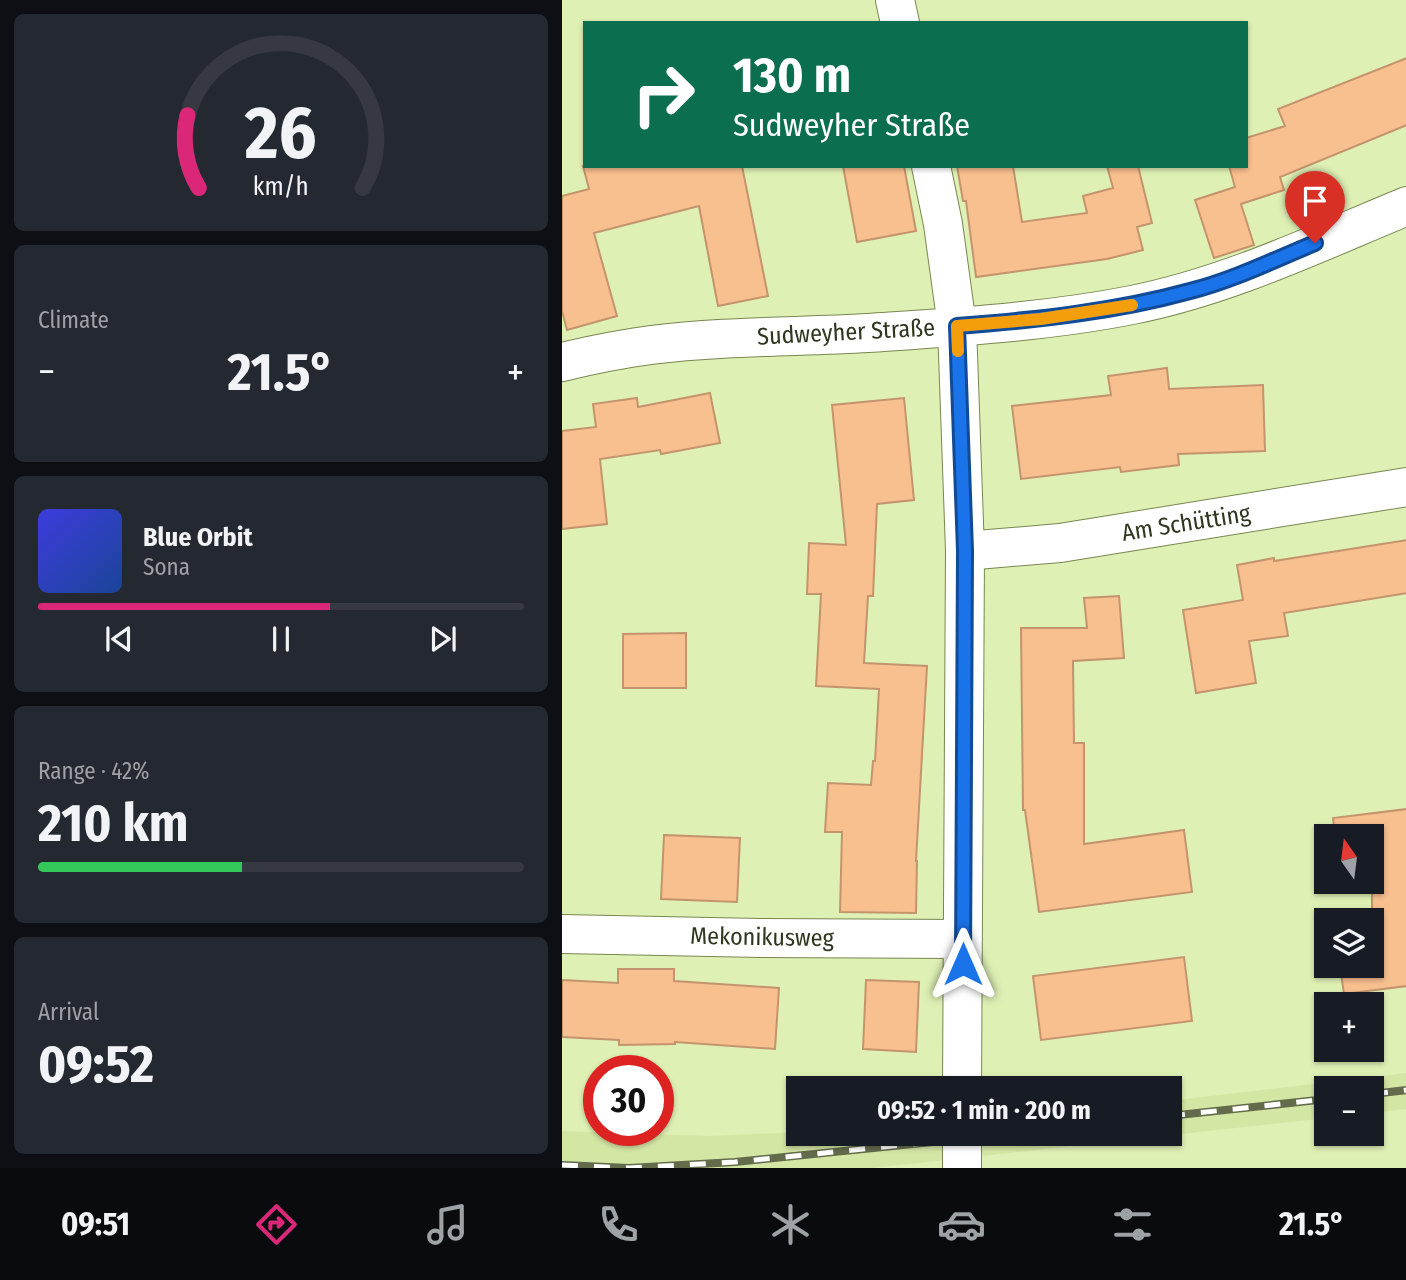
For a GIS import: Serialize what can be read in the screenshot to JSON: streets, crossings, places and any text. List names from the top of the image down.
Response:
{
  "streets": {
    "street": ["Sudweyher Straße", "Am Schütting", "Mekonikusweg"]
  },
  "north": "top",
  "page": {
    "turn": ["130 m", "Sudweyher Straße"],
    "tile": [
      "Climate",
      ["Range · 42%", "210 km"],
      ["Arrival", "09:52"]
    ],
    "heat": ["−", "21.5°", "+"],
    "song": ["Blue Orbit", "Sona"],
    "map_buttons": ["+", "−"],
    "limit": "30",
    "trip": "09:52 · 1 min · 200 m",
    "tabs": ["09:51", "21.5°"],
    "gauge": ["26", "km/h"]
  }
}
